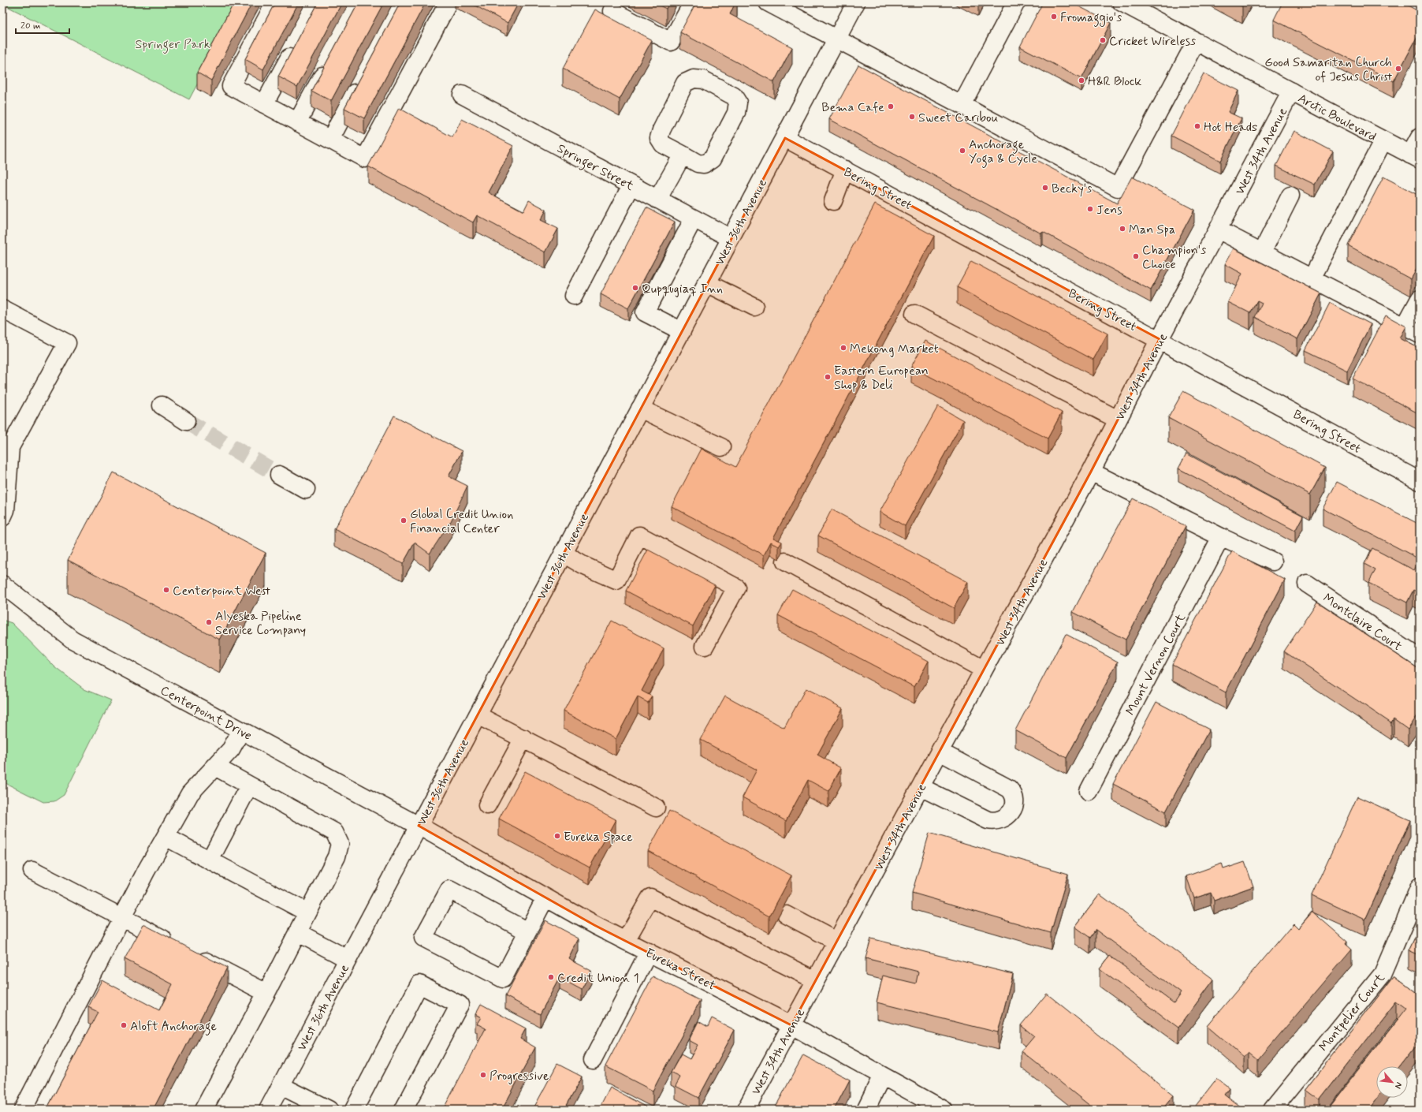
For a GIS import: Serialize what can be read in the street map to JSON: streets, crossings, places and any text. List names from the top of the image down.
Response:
{
  "streets": {
    "street": [
      "Arctic Boulevard",
      "West 34th Avenue",
      "Springer Street",
      "Bering Street",
      "West 36th Avenue",
      "Montclaire Court",
      "Mount Vernon Court",
      "Centerpoint Drive",
      "Eureka Street",
      "Montpelier Court"
    ]
  },
  "crossings": [
    ["Arctic Boulevard", "West 34th Avenue"],
    ["West 34th Avenue", "Bering Street"],
    ["West 34th Avenue", "Eureka Street"],
    ["Springer Street", "West 36th Avenue"],
    ["Bering Street", "West 36th Avenue"],
    ["West 36th Avenue", "Centerpoint Drive"],
    ["West 36th Avenue", "Eureka Street"],
    ["Centerpoint Drive", "Eureka Street"]
  ],
  "parks": ["Springer Park"],
  "places": [
    "Fromaggio's",
    "Cricket Wireless",
    "Good Samaritan Church of Jesus Christ",
    "H&R Block",
    "Bema Cafe",
    "Sweet Caribou",
    "Hot Heads",
    "Anchorage Yoga & Cycle",
    "Becky's",
    "Jens",
    "Man Spa",
    "Champion's Choice",
    "Qupqugiaq Inn",
    "Mekong Market",
    "Eastern European Shop & Deli",
    "Global Credit Union Financial Center",
    "Centerpoint West",
    "Alyeska Pipeline Service Company",
    "Eureka Space",
    "Credit Union 1",
    "Aloft Anchorage",
    "Progressive"
  ],
  "scale_bar": "20 m",
  "north": "bottom right"
}
